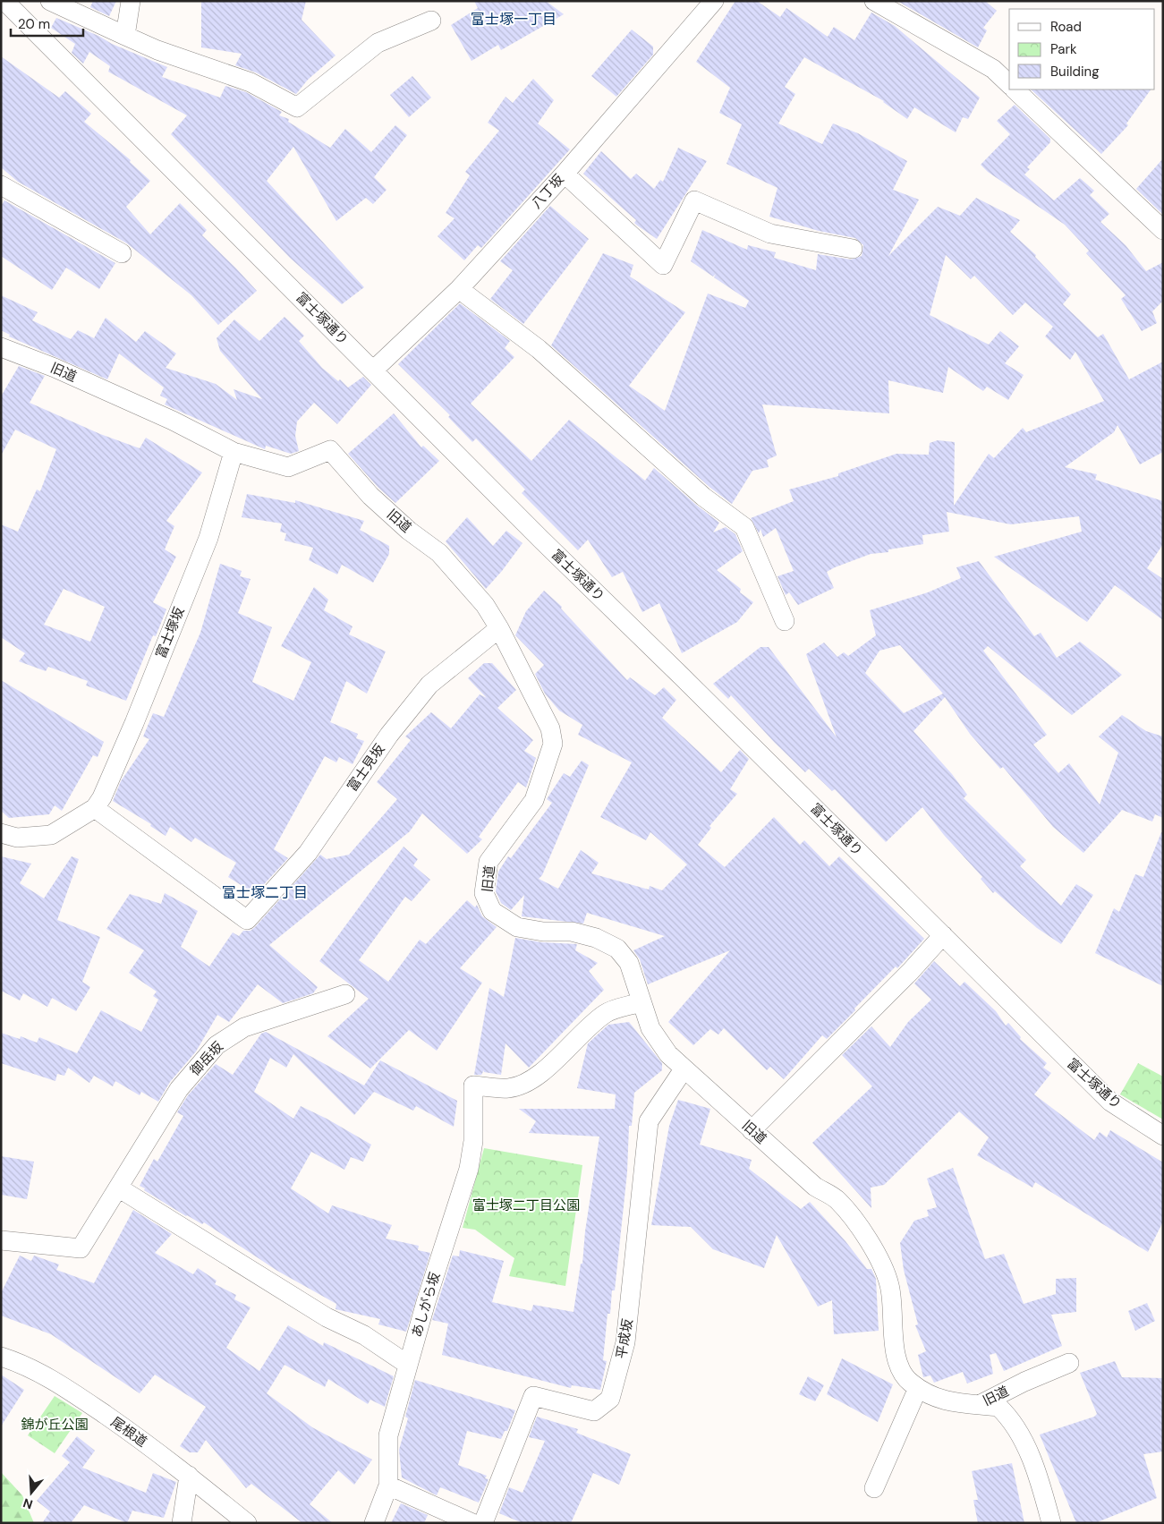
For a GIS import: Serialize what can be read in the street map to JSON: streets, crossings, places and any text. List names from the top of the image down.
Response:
{
  "streets": {
    "street": [
      "八丁坂",
      "富士塚通り",
      "旧道",
      "富士塚坂",
      "富士見坂",
      "御岳坂",
      "あしがら坂",
      "平成坂",
      "尾根道"
    ]
  },
  "crossings": [
    ["八丁坂", "富士塚通り"],
    ["旧道", "富士塚坂"],
    ["旧道", "富士見坂"],
    ["旧道", "あしがら坂"],
    ["旧道", "平成坂"],
    ["富士塚坂", "富士見坂"]
  ],
  "districts": ["富士塚一丁目", "富士塚二丁目"],
  "parks": ["富士塚二丁目公園", "錦が丘公園"],
  "legend": ["Road", "Park", "Building"],
  "scale_bar": "20 m",
  "north": "bottom"
}
